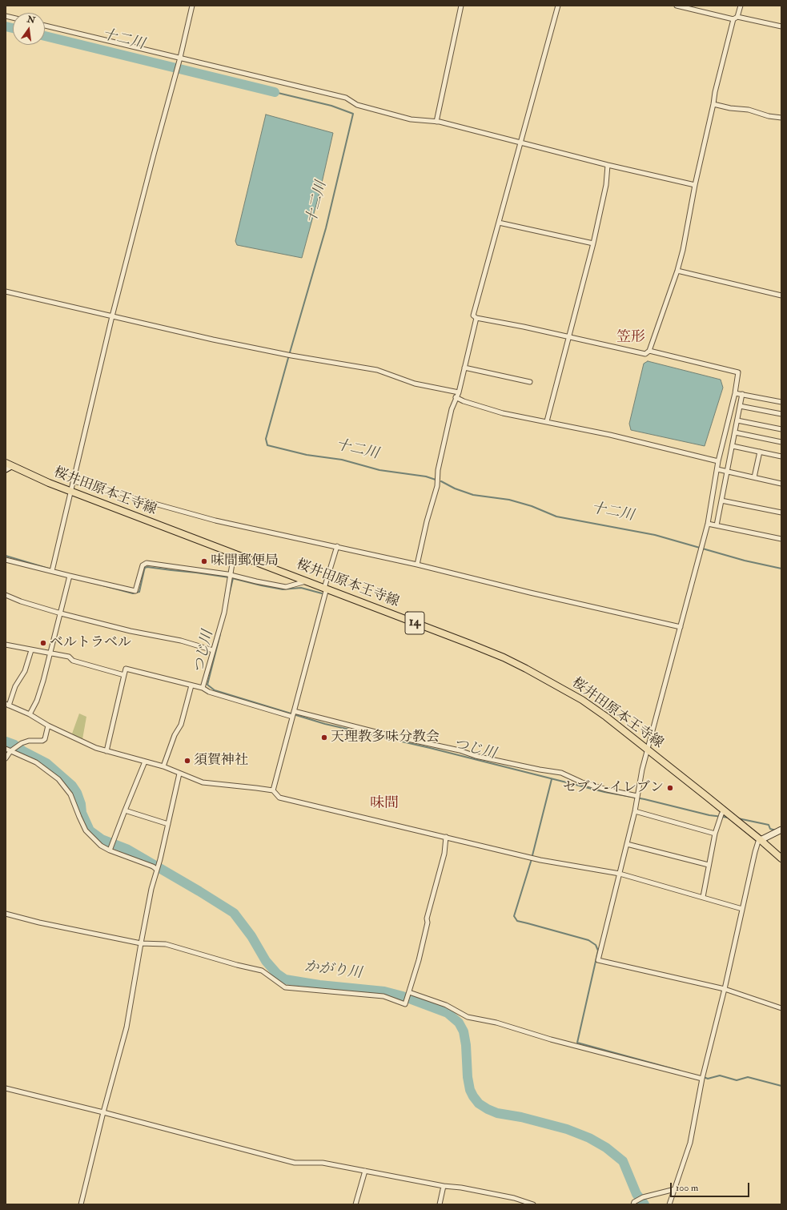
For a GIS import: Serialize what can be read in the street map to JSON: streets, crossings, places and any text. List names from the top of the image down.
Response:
{
  "streets": {
    "main road": ["桜井田原本王寺線", "14"]
  },
  "districts": ["笠形", "味間"],
  "water": ["十二川", "つじ川", "かがり川"],
  "places": [
    "味間郵便局",
    "ベルトラベル",
    "天理教多味分教会",
    "須賀神社",
    "セブン-イレブン"
  ],
  "scale_bar": "100 m",
  "north": "top"
}
